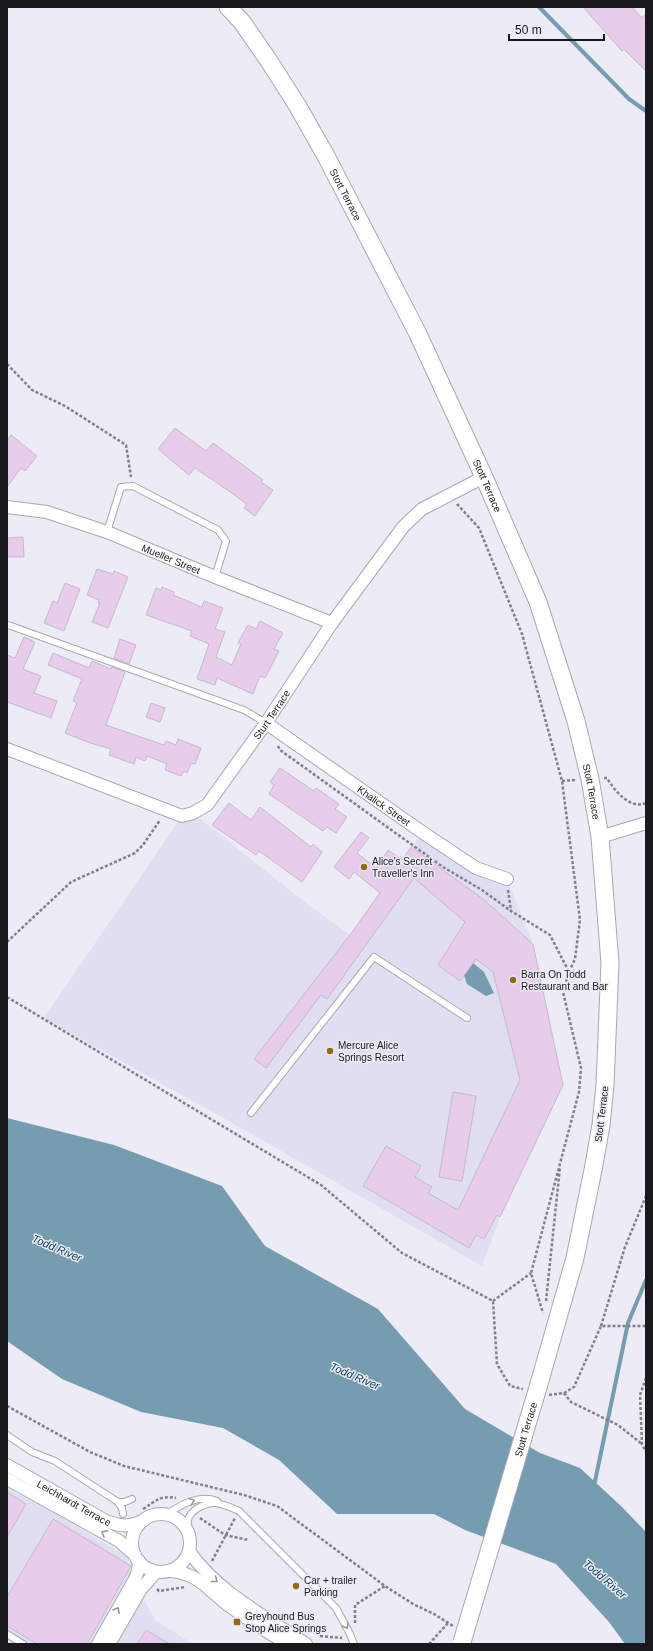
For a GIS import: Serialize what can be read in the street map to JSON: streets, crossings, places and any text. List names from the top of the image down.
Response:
{
  "streets": {
    "main road": ["Stott Terrace"],
    "street": [
      "Mueller Street",
      "Sturt Terrace",
      "Khalick Street",
      "Leichhardt Terrace"
    ]
  },
  "crossings": [
    ["Stott Terrace", "Sturt Terrace"],
    ["Mueller Street", "Sturt Terrace"],
    ["Sturt Terrace", "Khalick Street"]
  ],
  "water": ["Todd River"],
  "places": {
    "other": [
      "Alice's Secret Traveller's Inn",
      "Barra On Todd Restaurant and Bar",
      "Mercure Alice Springs Resort",
      "Car + trailer Parking"
    ],
    "transit": ["Greyhound Bus Stop Alice Springs"]
  },
  "scale_bar": "50 m"
}
